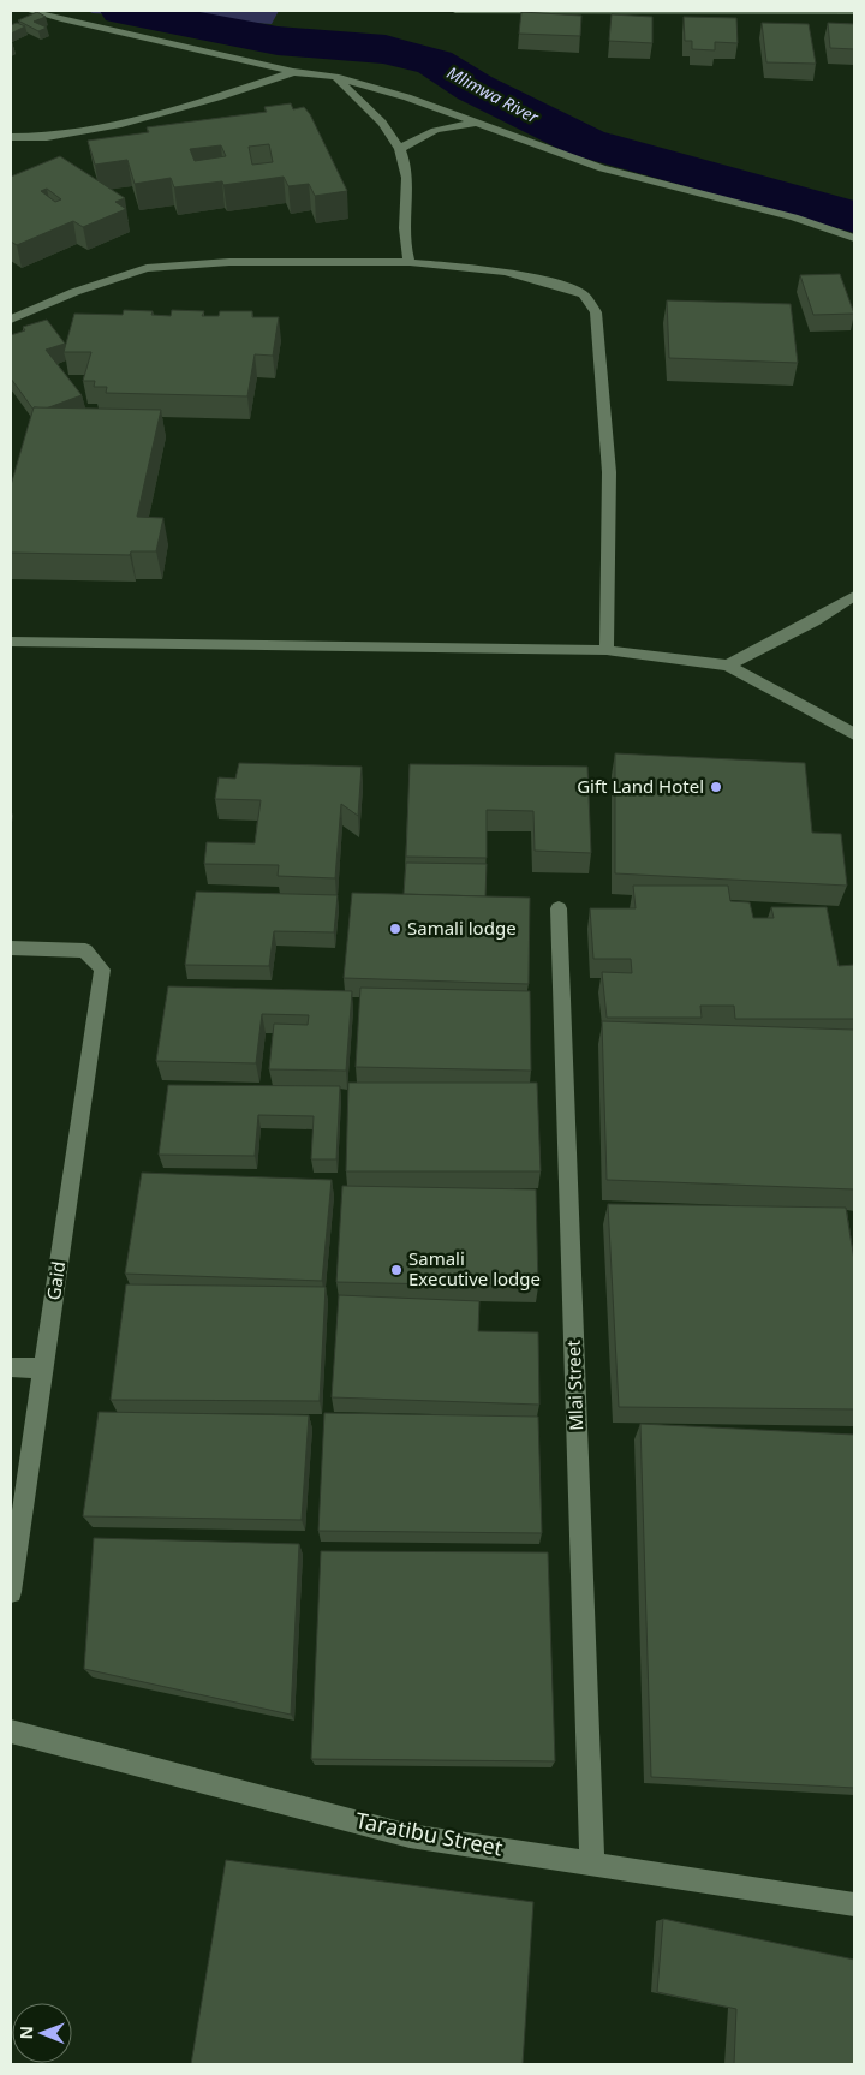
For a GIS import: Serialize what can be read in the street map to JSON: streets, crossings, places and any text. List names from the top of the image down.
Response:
{
  "streets": {
    "street": ["Gaid", "Mlai Street", "Taratibu Street"]
  },
  "crossings": [
    ["Mlai Street", "Taratibu Street"]
  ],
  "water": ["Mlimwa River"],
  "places": ["Gift Land Hotel", "Samali lodge", "Samali Executive lodge"],
  "north": "left"
}
